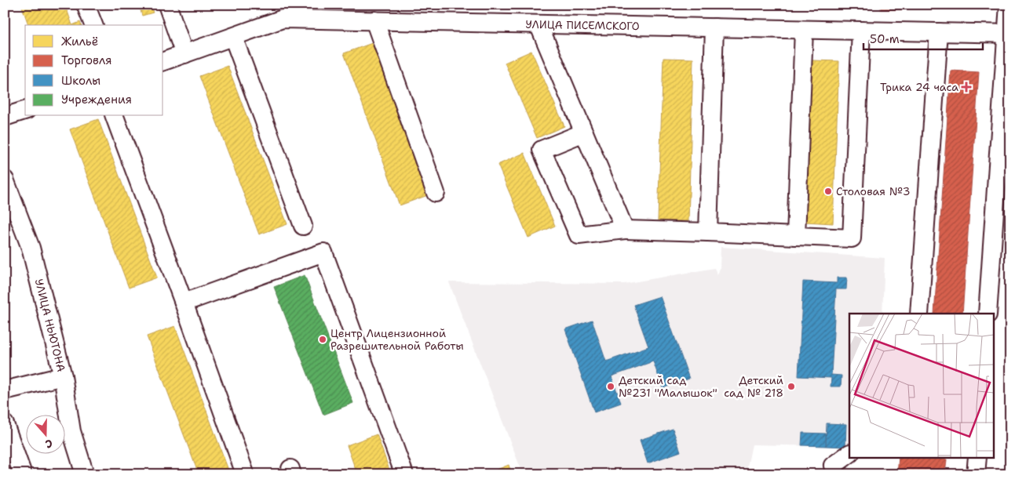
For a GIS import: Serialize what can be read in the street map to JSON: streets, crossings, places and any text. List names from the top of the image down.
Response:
{
  "streets": {
    "street": ["УЛИЦА ПИСЕМСКОГО", "УЛИЦА НЬЮТОНА"]
  },
  "places": {
    "health": ["Трика 24 часа"],
    "other": [
      "Столовая №3",
      "Центр Лицензионной Разрешительной Работы",
      "Детский сад №231 \"Малышок\"",
      "Детский сад № 218"
    ]
  },
  "legend": [
    "Жильё",
    "Торговля",
    "Школы",
    "Учреждения"
  ],
  "scale_bar": "50 m",
  "north": "bottom"
}
